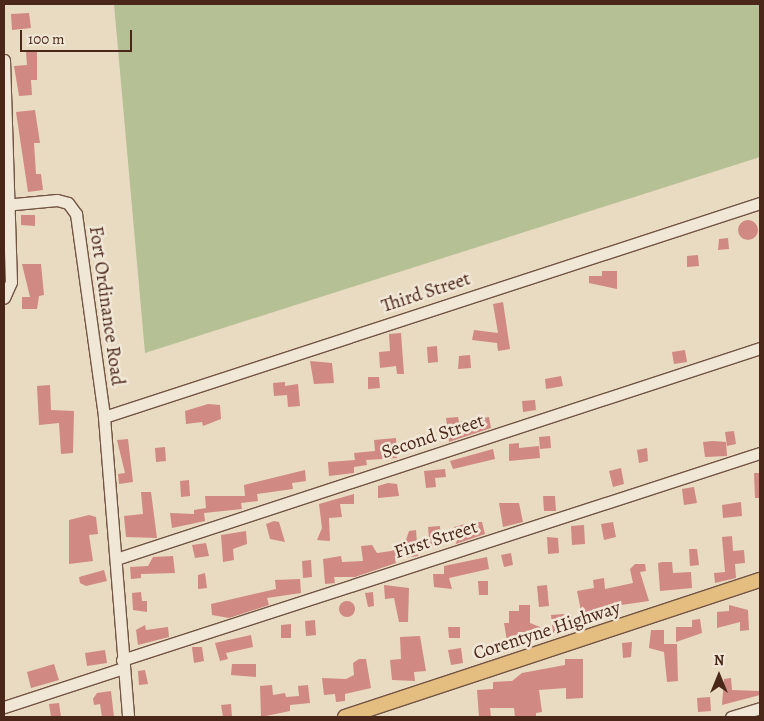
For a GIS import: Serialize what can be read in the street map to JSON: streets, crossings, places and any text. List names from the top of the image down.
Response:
{
  "streets": {
    "main road": ["Corentyne Highway"],
    "street": [
      "Third Street",
      "Fort Ordinance Road",
      "Second Street",
      "First Street"
    ]
  },
  "crossings": [
    ["Third Street", "Fort Ordinance Road"],
    ["Fort Ordinance Road", "Second Street"],
    ["Fort Ordinance Road", "First Street"]
  ],
  "scale_bar": "100 m",
  "north": "top"
}
